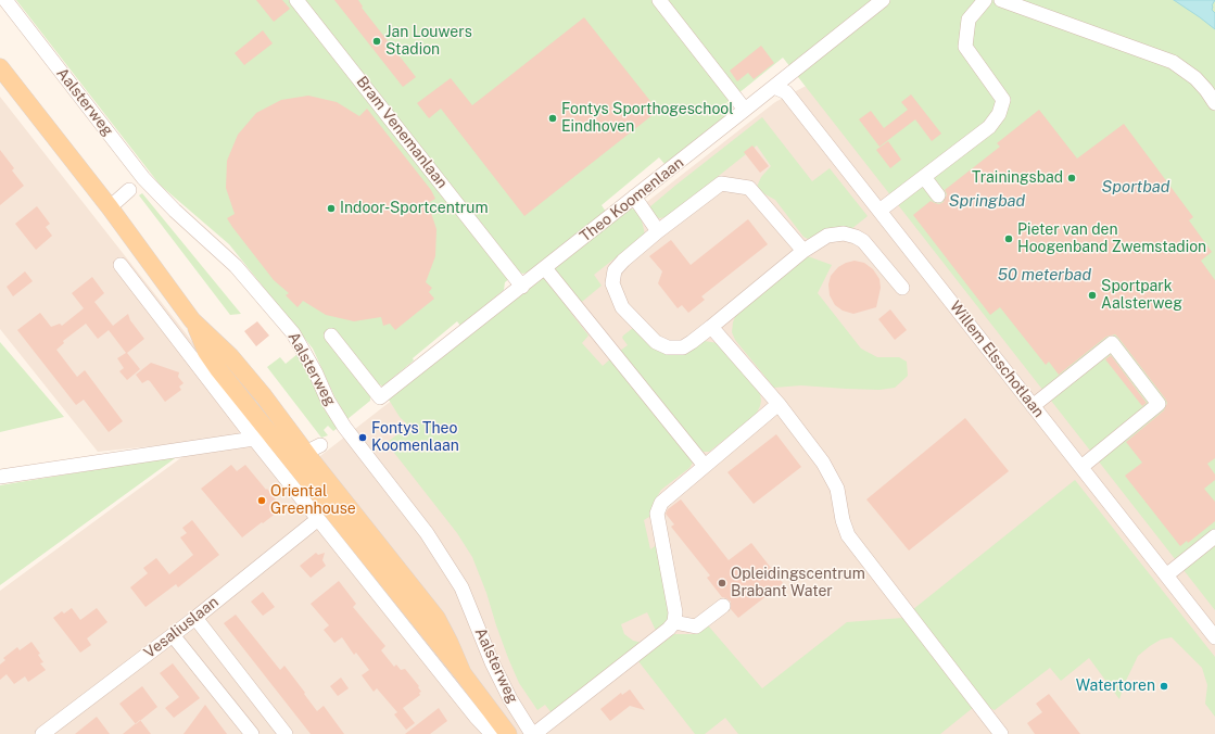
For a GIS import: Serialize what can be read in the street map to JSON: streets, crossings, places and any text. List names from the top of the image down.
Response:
{
  "streets": {
    "main road": ["Aalsterweg"],
    "street": [
      "Bram Venemanlaan",
      "Theo Koomenlaan",
      "Willem Elsschotlaan",
      "Vesaliuslaan"
    ]
  },
  "crossings": [
    ["Aalsterweg", "Vesaliuslaan"],
    ["Bram Venemanlaan", "Theo Koomenlaan"],
    ["Theo Koomenlaan", "Willem Elsschotlaan"]
  ],
  "water": ["Sportbad", "Springbad", "50 meterbad"],
  "places": [
    "Jan Louwers Stadion",
    "Fontys Sporthogeschool Eindhoven",
    "Trainingsbad",
    "Indoor-Sportcentrum",
    "Pieter van den Hoogenband Zwemstadion",
    "Sportpark Aalsterweg",
    "Fontys Theo Koomenlaan",
    "Oriental Greenhouse",
    "Opleidingscentrum Brabant Water",
    "Watertoren"
  ]
}
